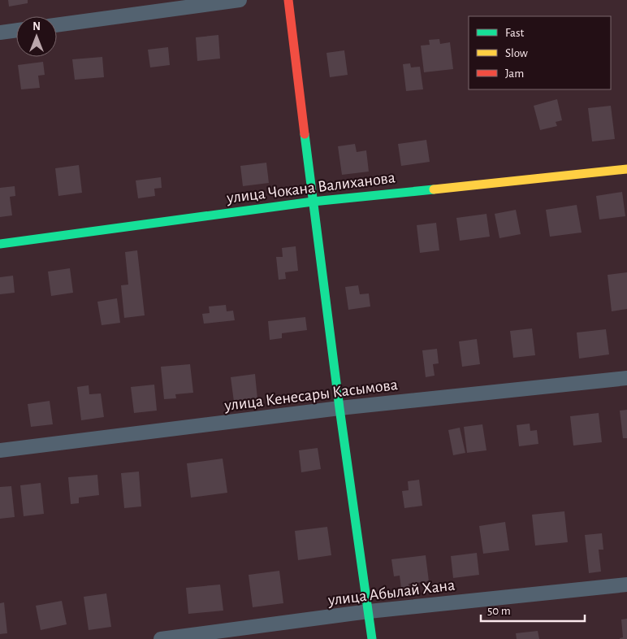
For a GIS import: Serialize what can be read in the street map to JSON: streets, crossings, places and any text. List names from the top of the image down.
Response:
{
  "streets": {
    "street": ["улица Чокана Валиханова", "улица Кенесары Касымова", "улица Абылай Хана"]
  },
  "legend": ["Fast", "Slow", "Jam"],
  "scale_bar": "50 m",
  "north": "top"
}
